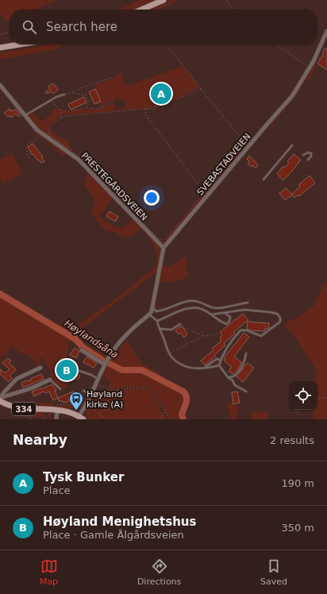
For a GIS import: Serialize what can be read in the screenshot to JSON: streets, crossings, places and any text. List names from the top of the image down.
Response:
{
  "streets": {
    "main road": ["334"],
    "street": ["SVEBASTADVEIEN", "PRESTEGÅRDSVEIEN"]
  },
  "crossings": [
    ["SVEBASTADVEIEN", "PRESTEGÅRDSVEIEN"],
    ["SVEBASTADVEIEN", "334"]
  ],
  "water": ["Høylandsåna"],
  "places": {
    "bus stop": ["Høyland kirke (A)"]
  },
  "page": {
    "search": "Search here",
    "pins": ["A", "B"],
    "heading": ["Nearby", "2 results"],
    "list": [
      {
        "mark": "A",
        "name": "Tysk Bunker",
        "note": "Place",
        "value": "190 m"
      },
      {
        "mark": "B",
        "name": "Høyland Menighetshus",
        "note": "Place · Gamle Ålgårdsveien",
        "value": "350 m"
      }
    ],
    "nav": ["Map", "Directions", "Saved"]
  }
}
